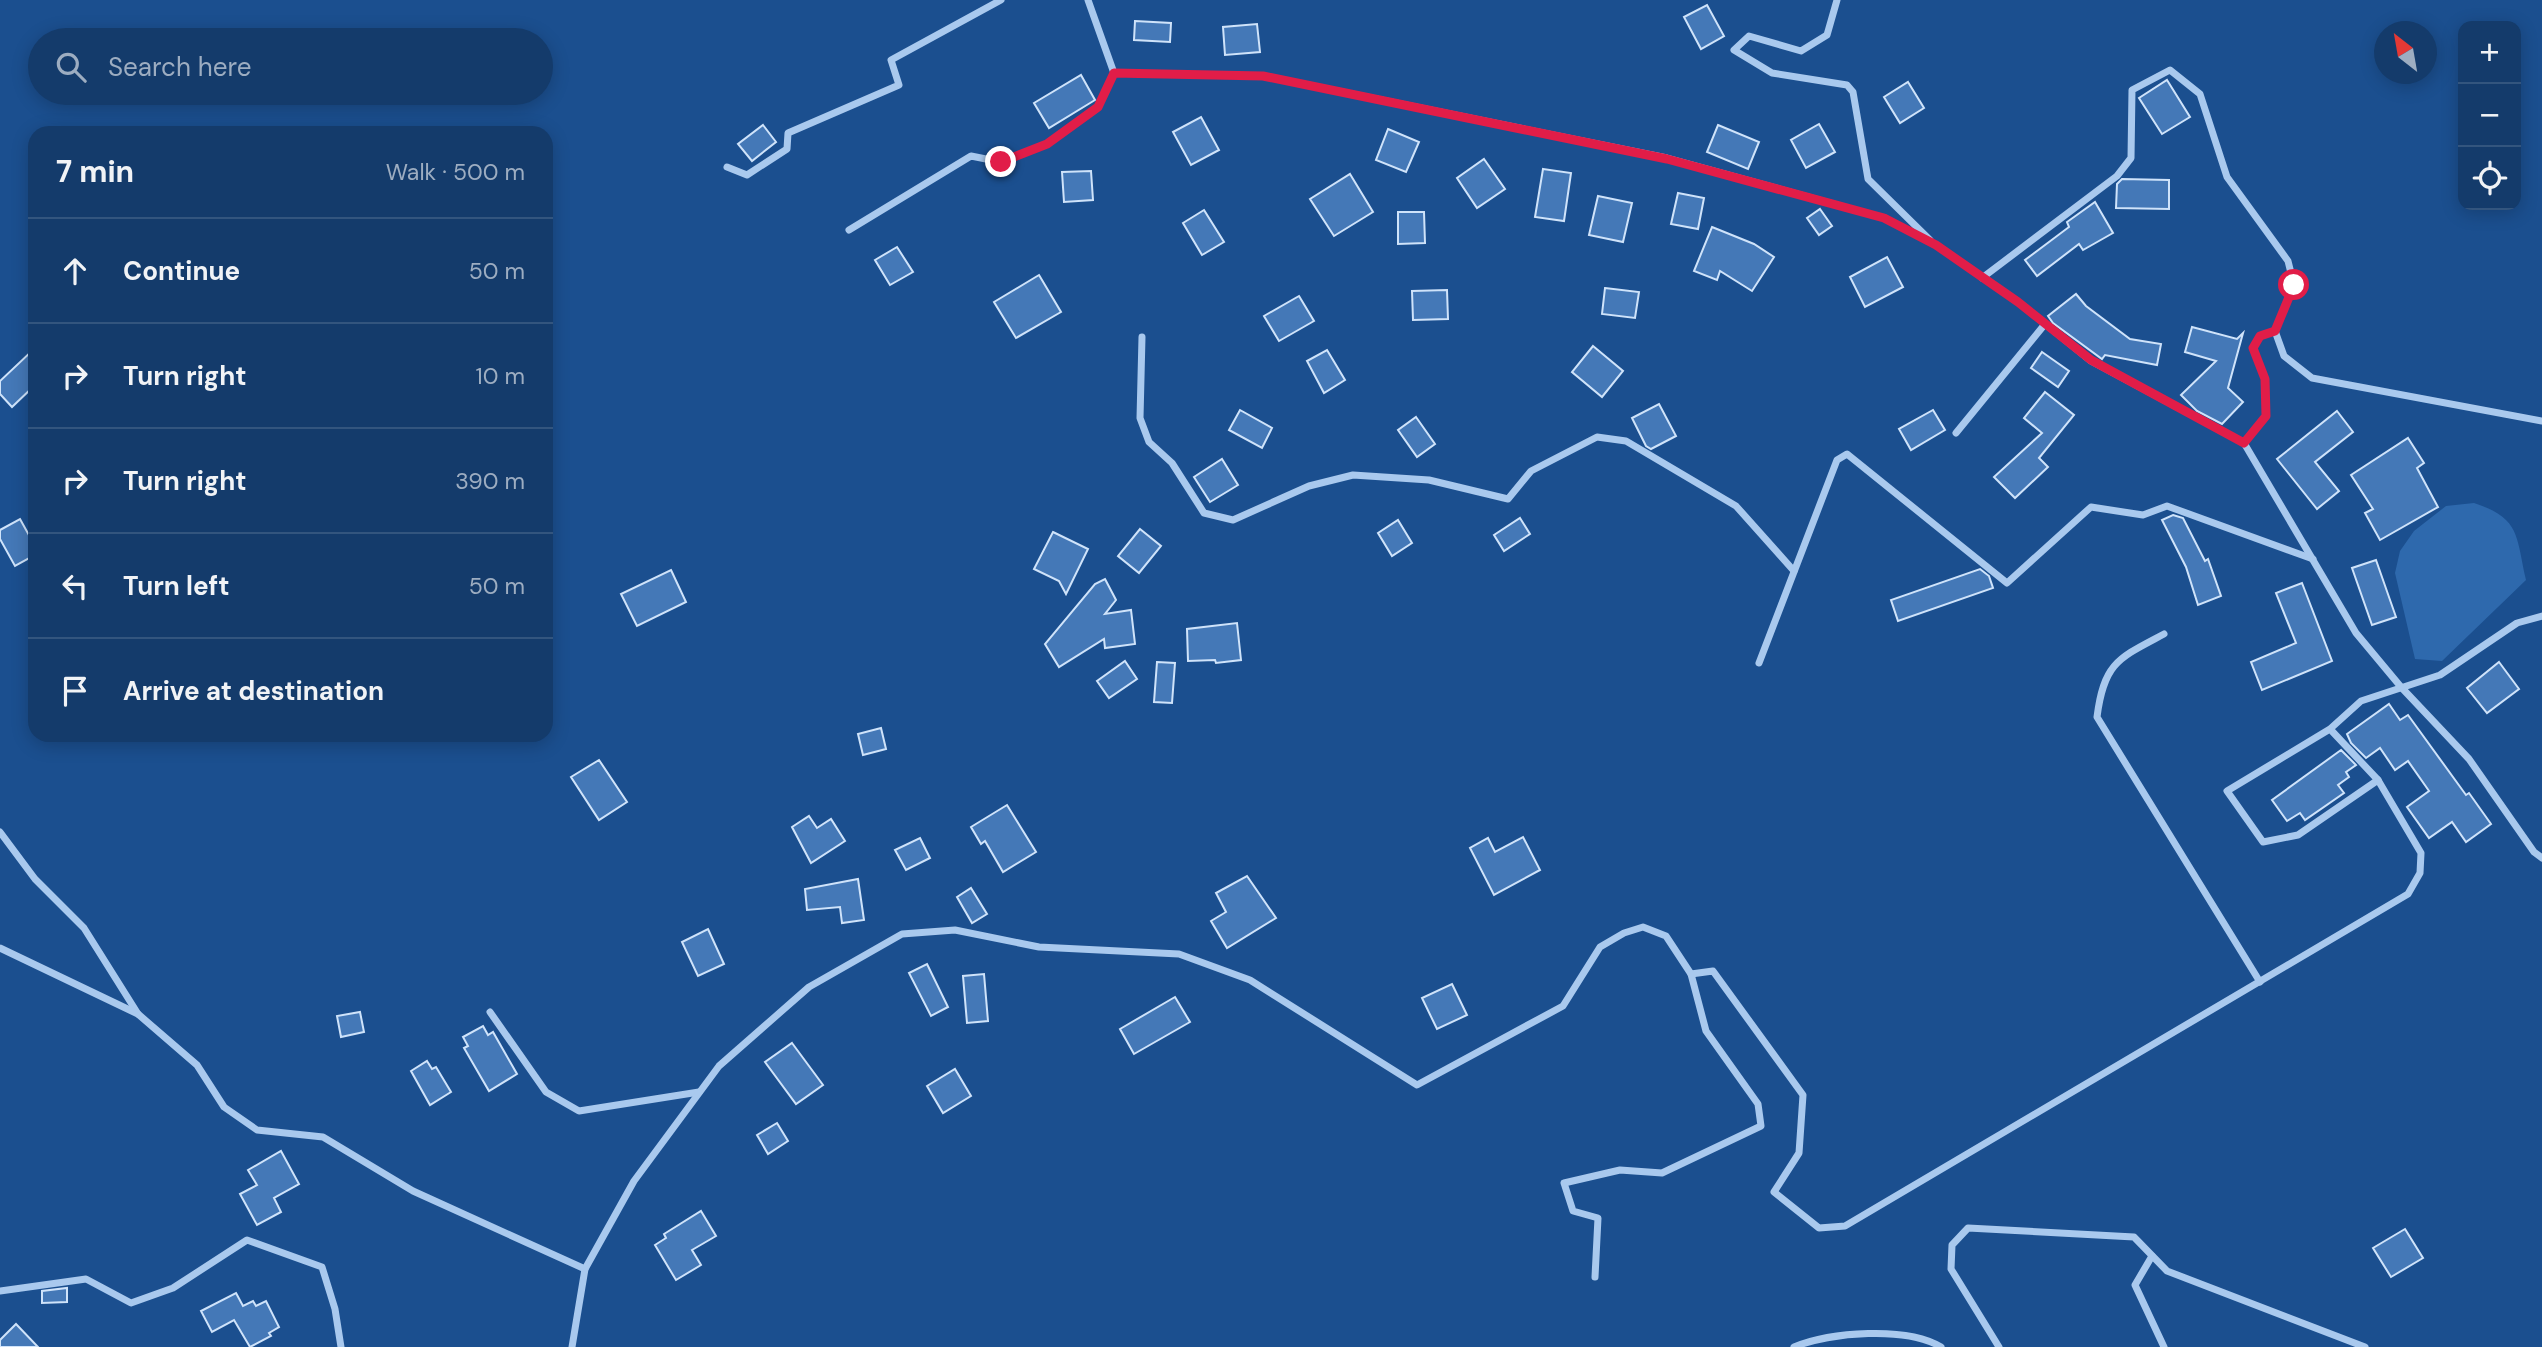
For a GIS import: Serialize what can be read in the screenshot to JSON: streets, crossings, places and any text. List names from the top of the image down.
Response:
{
  "north": "top left",
  "page": {
    "map_buttons": ["+", "−"],
    "search": "Search here",
    "heading": ["7 min", "Walk · 500 m"],
    "list": [
      ["Continue", "50 m"],
      ["Turn right", "10 m"],
      ["Turn right", "390 m"],
      ["Turn left", "50 m"],
      "Arrive at destination"
    ]
  }
}
